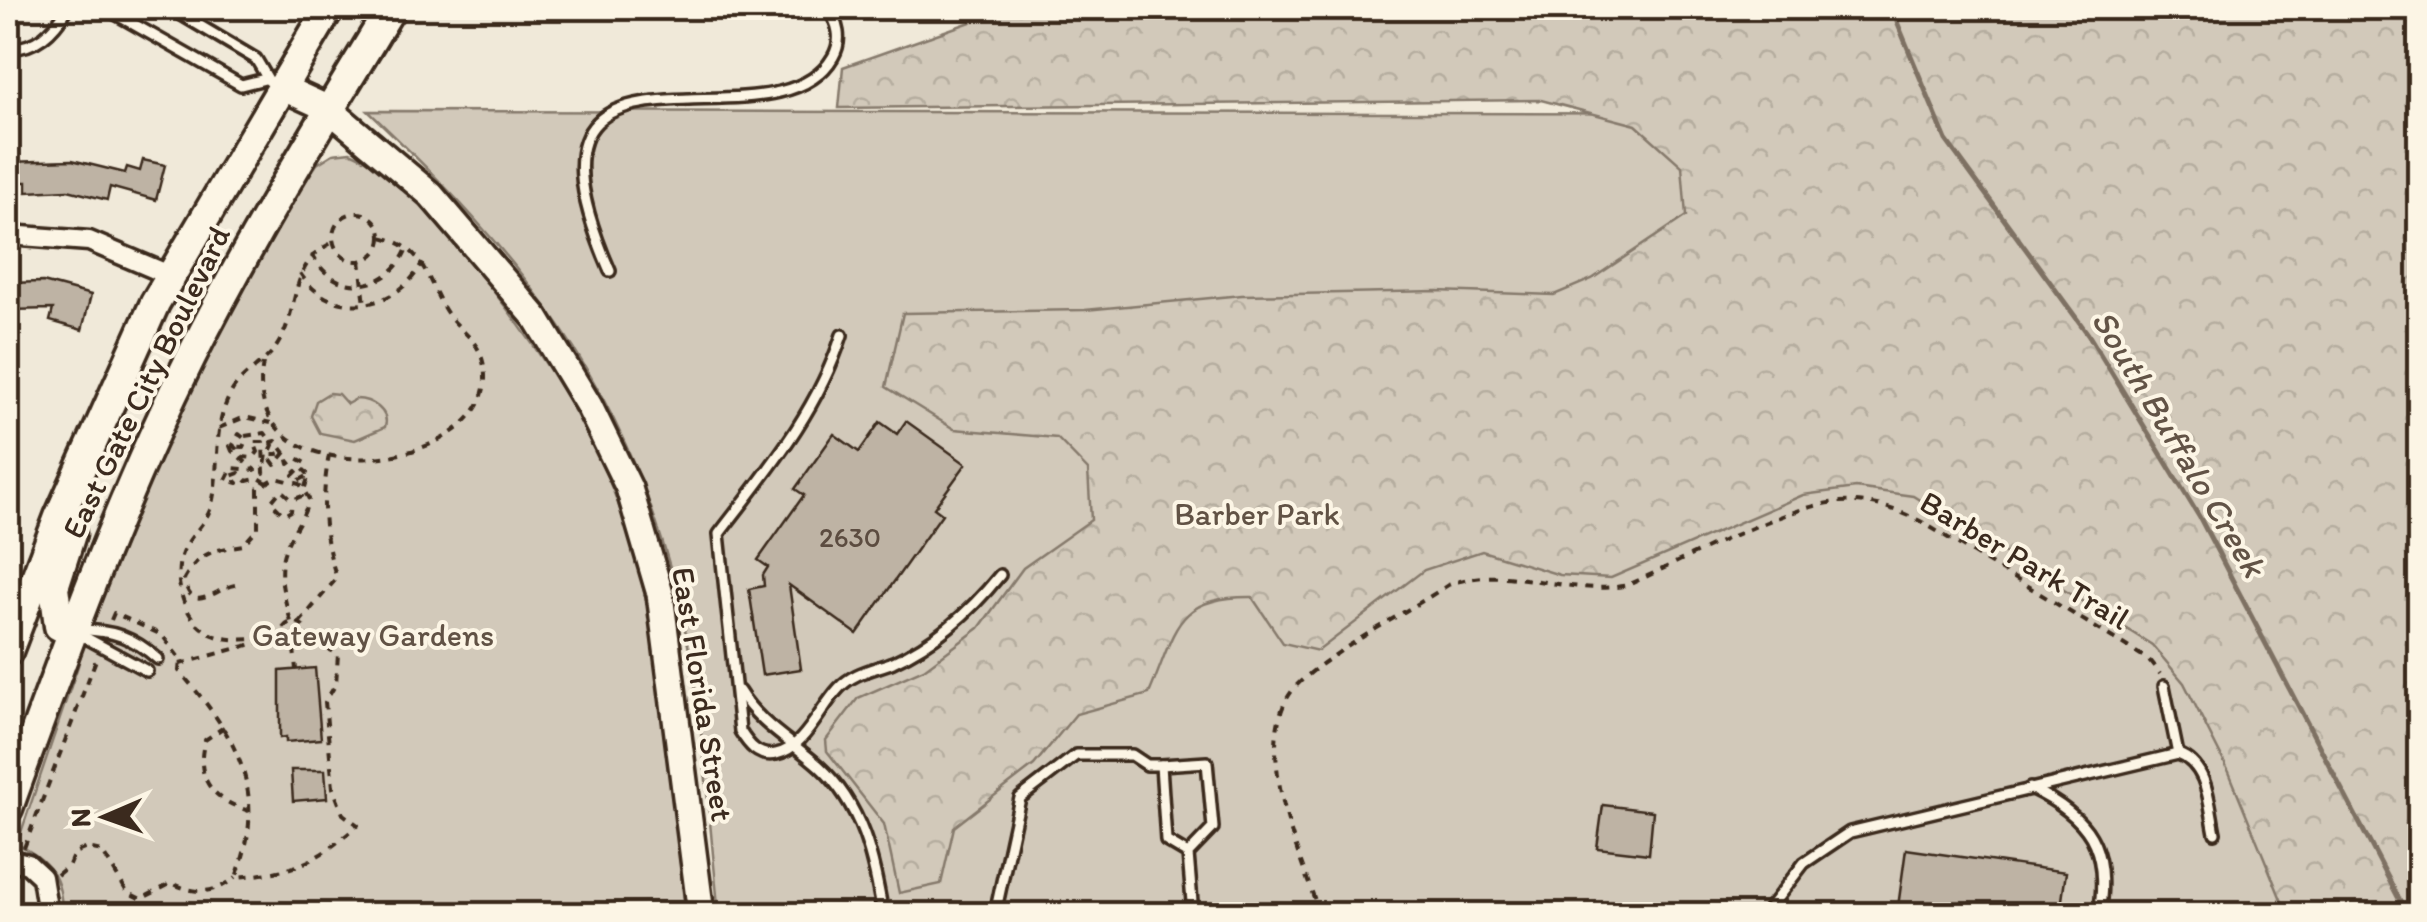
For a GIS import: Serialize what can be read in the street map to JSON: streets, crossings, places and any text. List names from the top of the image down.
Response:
{
  "streets": {
    "main road": ["East Gate City Boulevard", "East Florida Street"],
    "path": ["Barber Park Trail"]
  },
  "crossings": [
    ["East Gate City Boulevard", "East Florida Street"]
  ],
  "water": ["South Buffalo Creek"],
  "parks": ["Barber Park", "Gateway Gardens"],
  "house_numbers": ["2630"],
  "north": "left"
}
